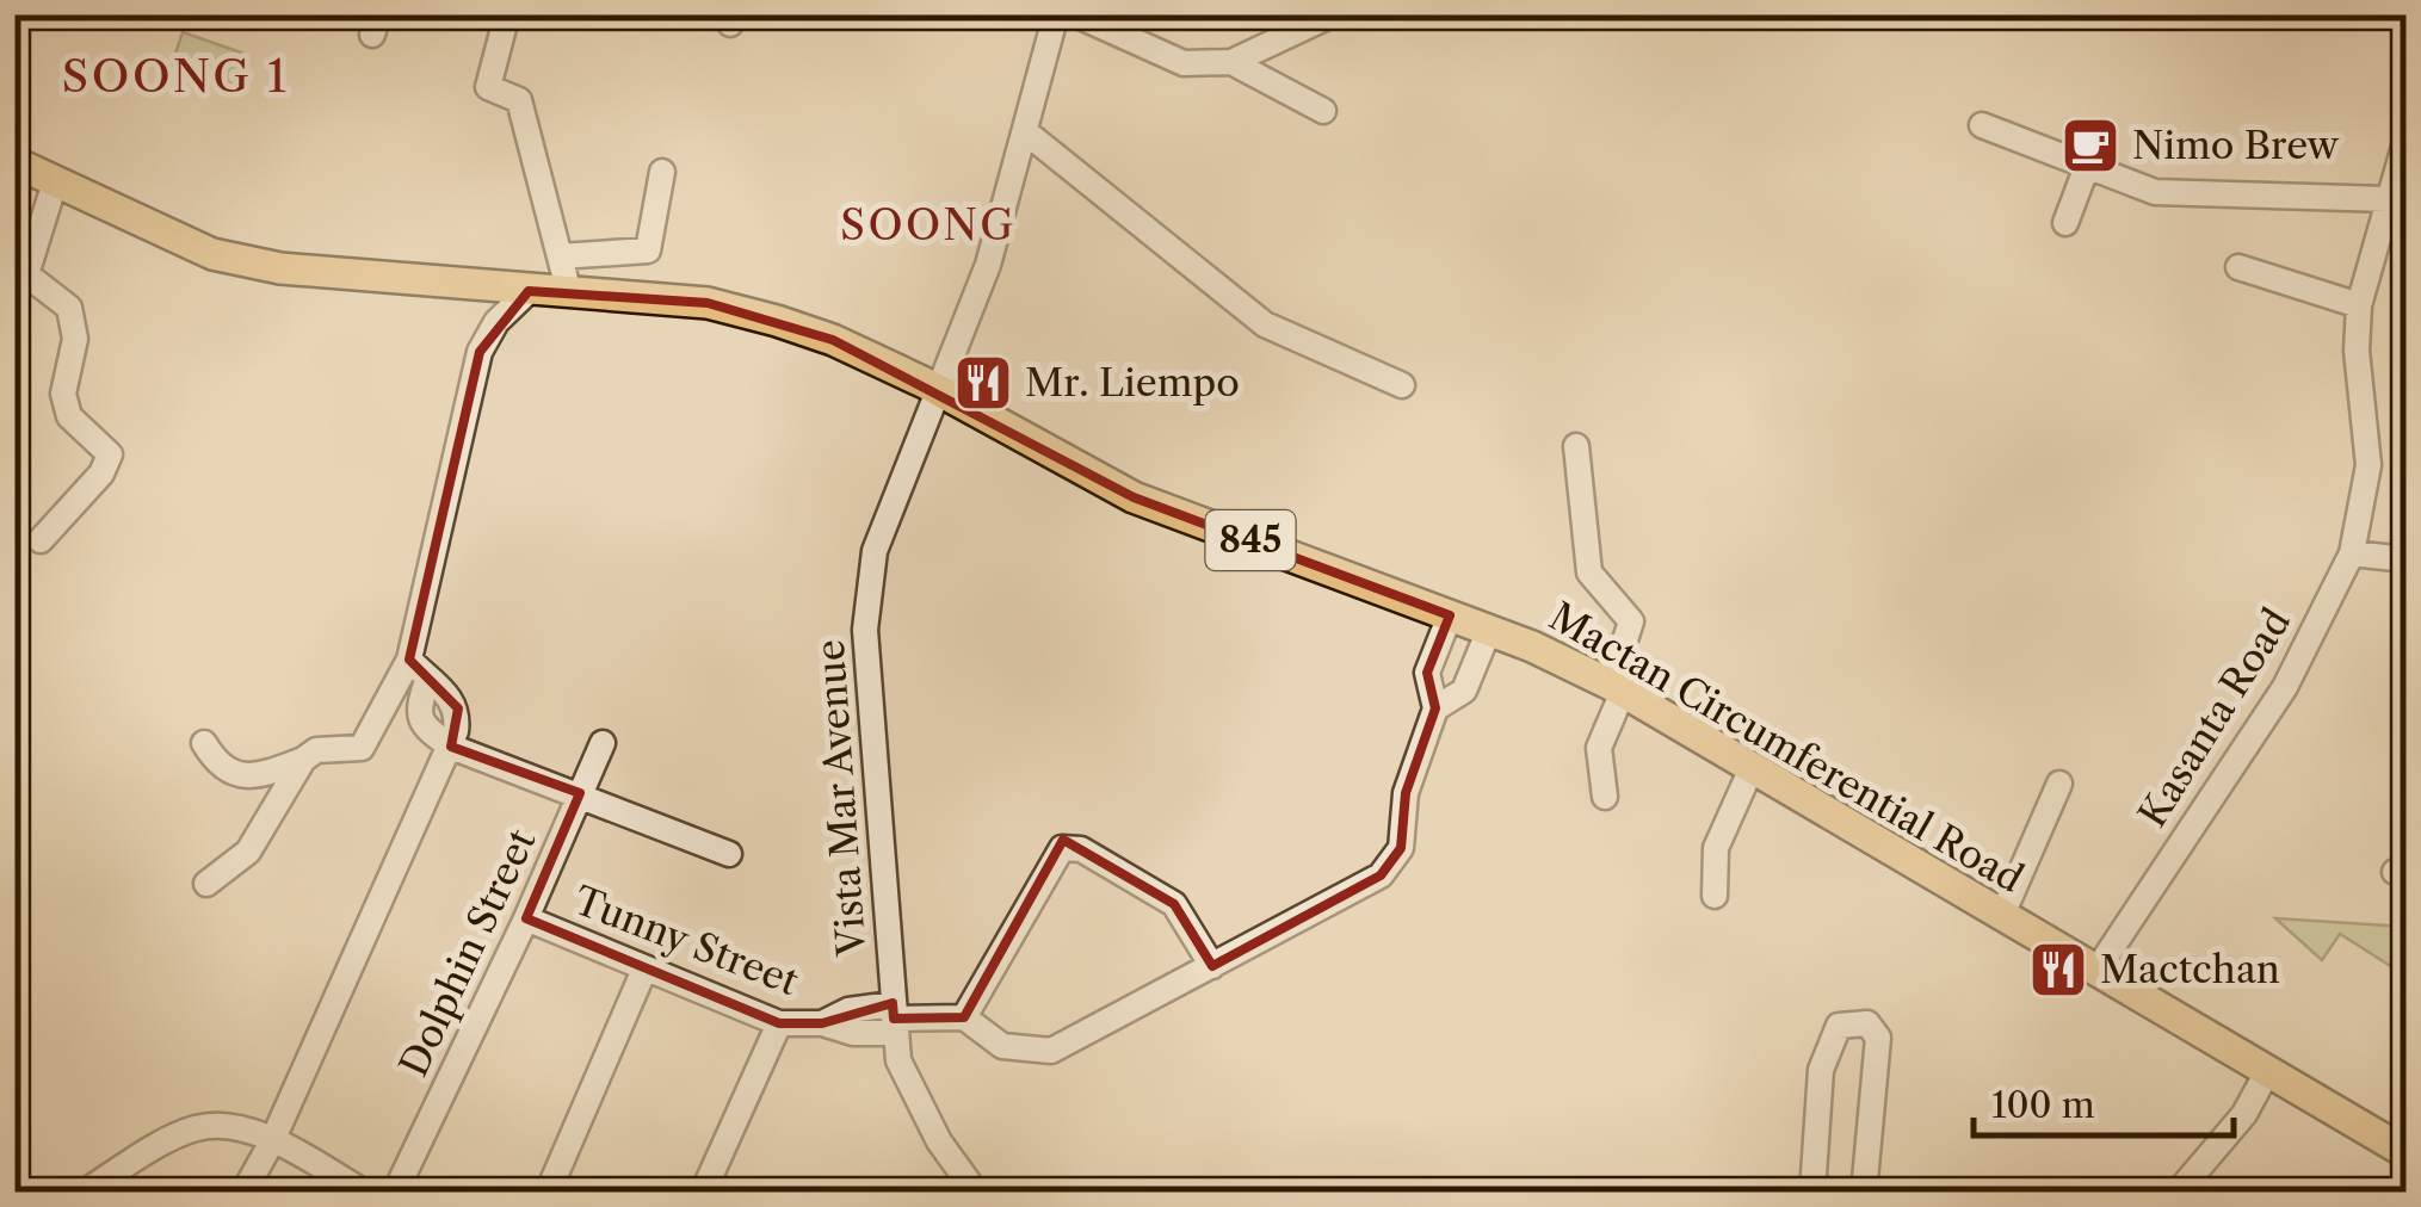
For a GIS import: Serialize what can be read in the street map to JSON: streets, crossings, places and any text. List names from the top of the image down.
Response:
{
  "streets": {
    "main road": ["845", "Mactan Circumferential Road"],
    "street": [
      "Kasanta Road",
      "Vista Mar Avenue",
      "Tunny Street",
      "Dolphin Street"
    ]
  },
  "crossings": [
    ["Kasanta Road", "Mactan Circumferential Road"],
    ["Mactan Circumferential Road", "Vista Mar Avenue"],
    ["Vista Mar Avenue", "Tunny Street"],
    ["Tunny Street", "Dolphin Street"]
  ],
  "districts": ["SOONG 1", "SOONG"],
  "places": {
    "cafe": ["Nimo Brew"],
    "restaurant": ["Mr. Liempo", "Mactchan"]
  },
  "scale_bar": "100 m"
}
